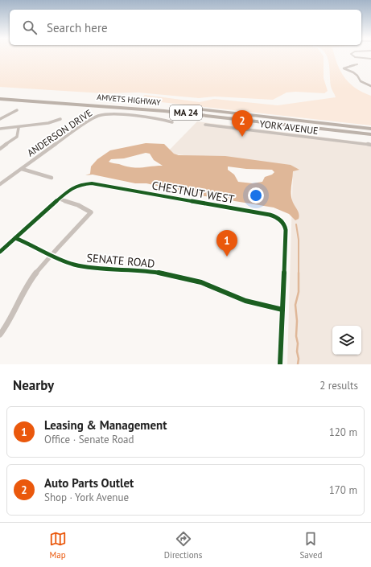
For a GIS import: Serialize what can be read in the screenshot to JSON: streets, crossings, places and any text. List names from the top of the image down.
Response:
{
  "streets": {
    "highway": ["AMVETS HIGHWAY", "MA 24"],
    "street": [
      "YORK AVENUE",
      "ANDERSON DRIVE",
      "CHESTNUT WEST",
      "SENATE ROAD"
    ]
  },
  "crossings": [
    ["CHESTNUT WEST", "SENATE ROAD"]
  ],
  "page": {
    "search": "Search here",
    "pins": ["2", "1"],
    "heading": ["Nearby", "2 results"],
    "list": [
      {
        "mark": "1",
        "name": "Leasing & Management",
        "note": "Office · Senate Road",
        "value": "120 m"
      },
      {
        "mark": "2",
        "name": "Auto Parts Outlet",
        "note": "Shop · York Avenue",
        "value": "170 m"
      }
    ],
    "nav": ["Map", "Directions", "Saved"]
  }
}
